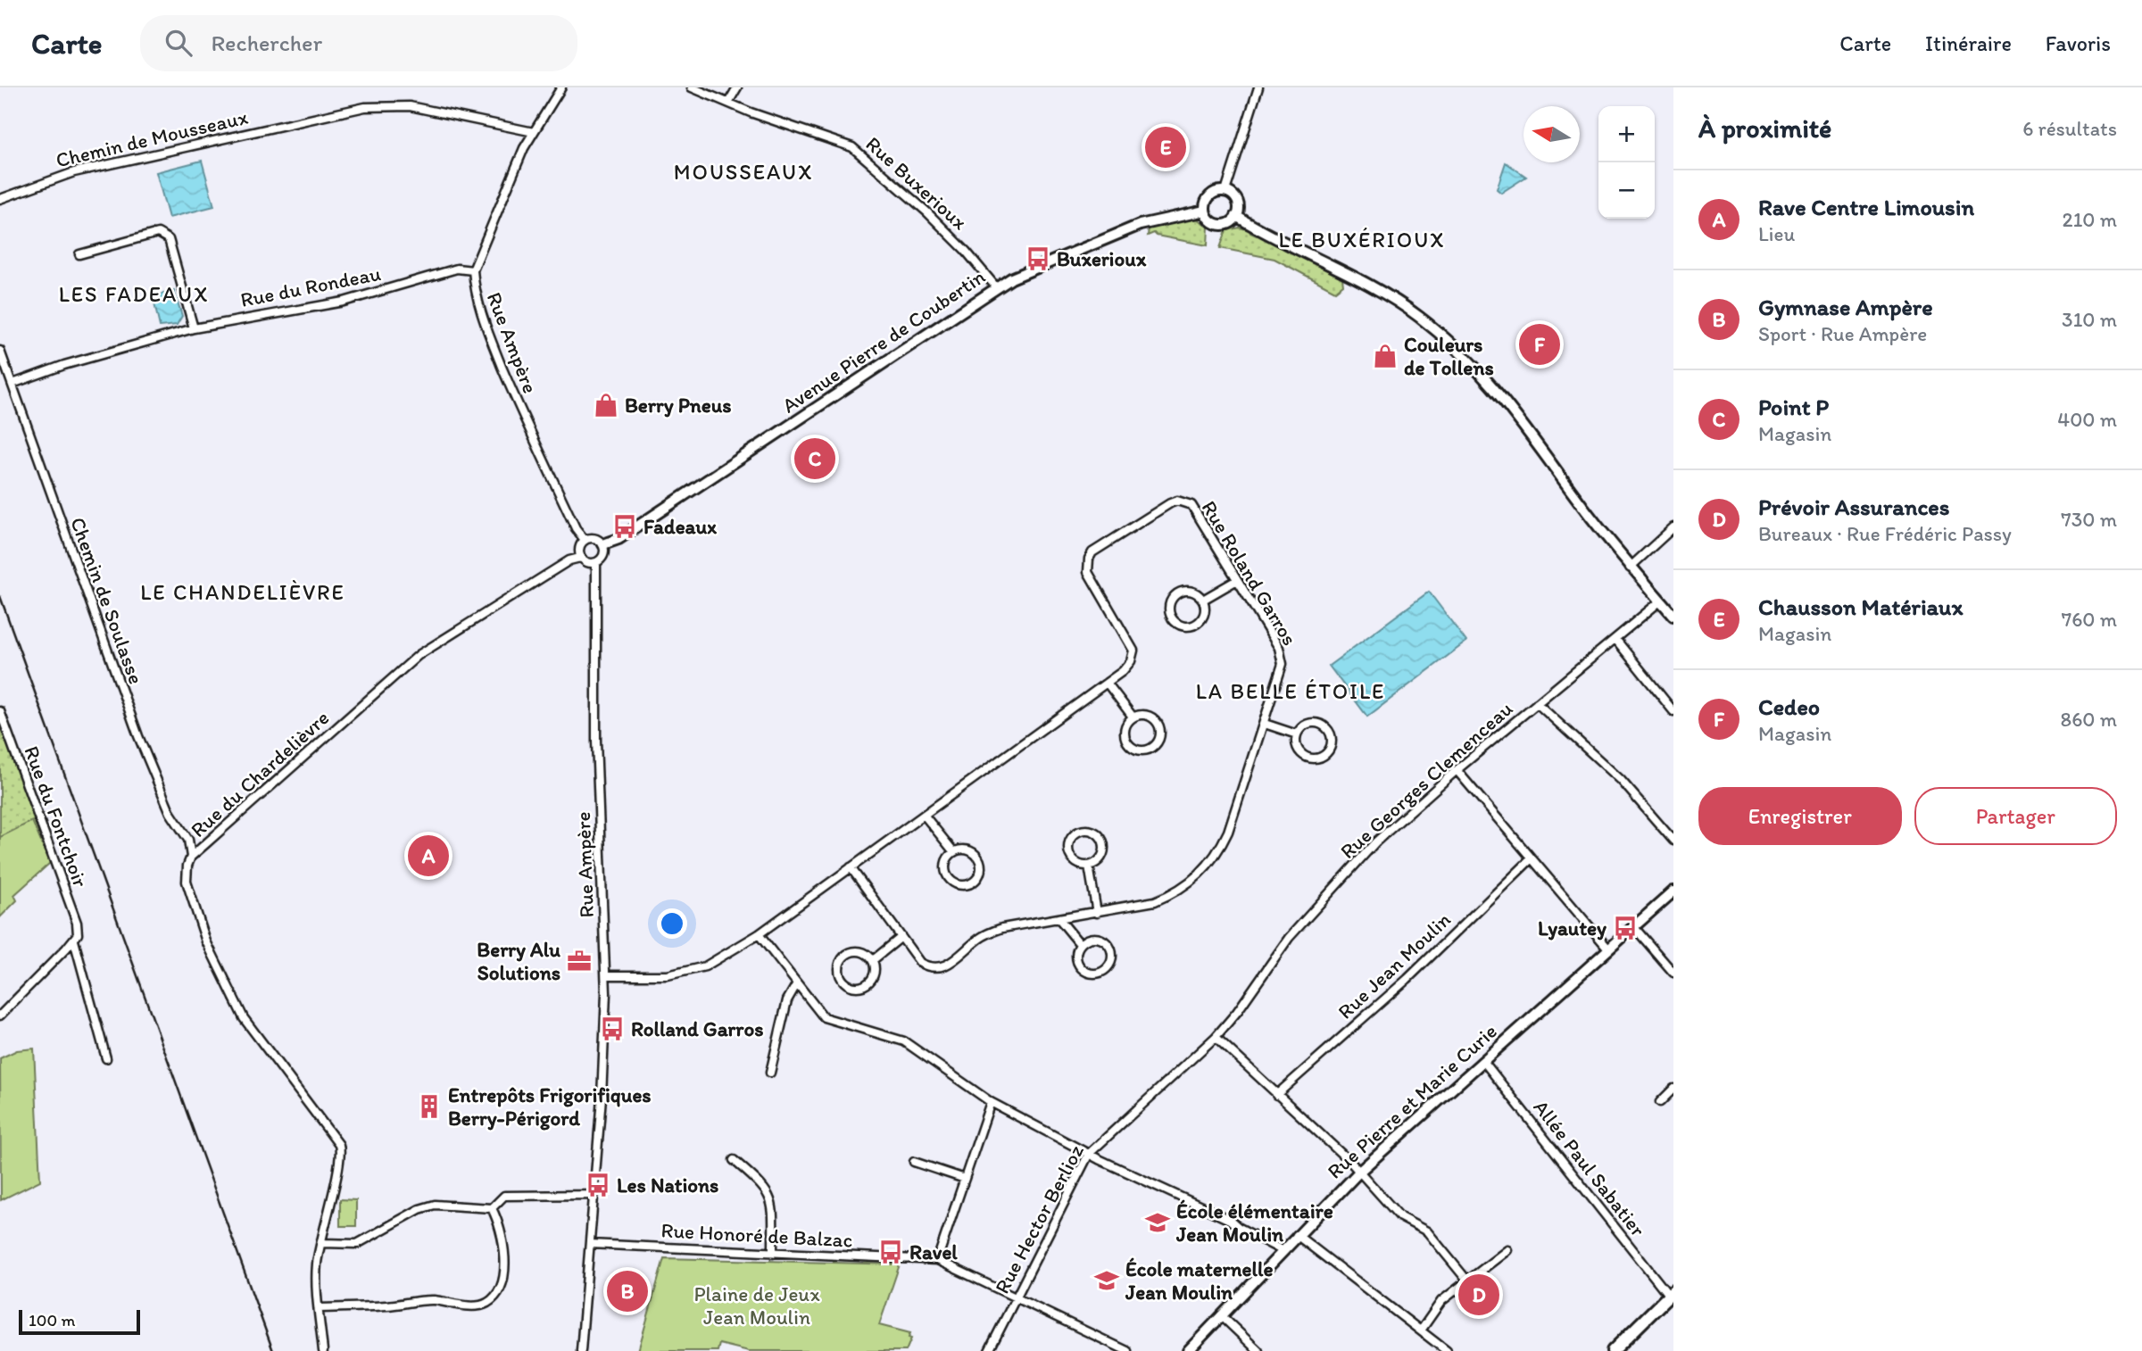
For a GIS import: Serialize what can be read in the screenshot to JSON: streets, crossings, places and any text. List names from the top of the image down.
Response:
{
  "streets": {
    "street": [
      "Chemin de Mousseaux",
      "Rue Buxerioux",
      "Rue du Rondeau",
      "Avenue Pierre de Coubertin",
      "Rue Ampère",
      "Rue Roland Garros",
      "Chemin de Soulasse",
      "Rue du Chardelièvre",
      "Rue Georges Clemenceau",
      "Rue du Fontchoir",
      "Rue Jean Moulin",
      "Rue Pierre et Marie Curie",
      "Allée Paul Sabatier",
      "Rue Hector Berlioz",
      "Rue Honoré de Balzac"
    ]
  },
  "crossings": [
    ["Chemin de Mousseaux", "Rue Ampère"],
    ["Rue Buxerioux", "Avenue Pierre de Coubertin"],
    ["Rue du Rondeau", "Rue Ampère"],
    ["Rue du Rondeau", "Chemin de Soulasse"],
    ["Avenue Pierre de Coubertin", "Rue Ampère"],
    ["Avenue Pierre de Coubertin", "Rue du Chardelièvre"],
    ["Rue Ampère", "Rue Roland Garros"],
    ["Rue Ampère", "Rue du Chardelièvre"],
    ["Rue Ampère", "Rue Honoré de Balzac"],
    ["Chemin de Soulasse", "Rue du Chardelièvre"],
    ["Rue Georges Clemenceau", "Rue Hector Berlioz"],
    ["Rue Pierre et Marie Curie", "Allée Paul Sabatier"],
    ["Rue Hector Berlioz", "Rue Honoré de Balzac"]
  ],
  "districts": [
    "MOUSSEAUX",
    "LE BUXÉRIOUX",
    "LES FADEAUX",
    "LE CHANDELIÈVRE",
    "LA BELLE ÉTOILE"
  ],
  "parks": ["Plaine de Jeux Jean Moulin"],
  "places": {
    "bus stop": [
      "Buxerioux",
      "Fadeaux",
      "Lyautey",
      "Rolland Garros",
      "Les Nations",
      "Ravel"
    ],
    "shop": ["Couleurs de Tollens", "Berry Pneus"],
    "office": ["Berry Alu Solutions"],
    "building": ["Entrepôts Frigorifiques Berry-Périgord"],
    "school or university": ["École élémentaire Jean Moulin", "École maternelle Jean Moulin"]
  },
  "scale_bar": "100 m",
  "north": "left",
  "page": {
    "header": "Carte",
    "search": "Rechercher",
    "nav": ["Carte", "Itinéraire", "Favoris"],
    "heading": ["À proximité", "6 résultats"],
    "map_buttons": ["+", "−"],
    "pins": [
      "E",
      "F",
      "C",
      "A",
      "B",
      "D"
    ],
    "list": [
      {
        "mark": "A",
        "name": "Rave Centre Limousin",
        "note": "Lieu",
        "value": "210 m"
      },
      {
        "mark": "B",
        "name": "Gymnase Ampère",
        "note": "Sport · Rue Ampère",
        "value": "310 m"
      },
      {
        "mark": "C",
        "name": "Point P",
        "note": "Magasin",
        "value": "400 m"
      },
      {
        "mark": "D",
        "name": "Prévoir Assurances",
        "note": "Bureaux · Rue Frédéric Passy",
        "value": "730 m"
      },
      {
        "mark": "E",
        "name": "Chausson Matériaux",
        "note": "Magasin",
        "value": "760 m"
      },
      {
        "mark": "F",
        "name": "Cedeo",
        "note": "Magasin",
        "value": "860 m"
      }
    ],
    "buttons": ["Enregistrer", "Partager"],
    "scale": "100 m"
  }
}
